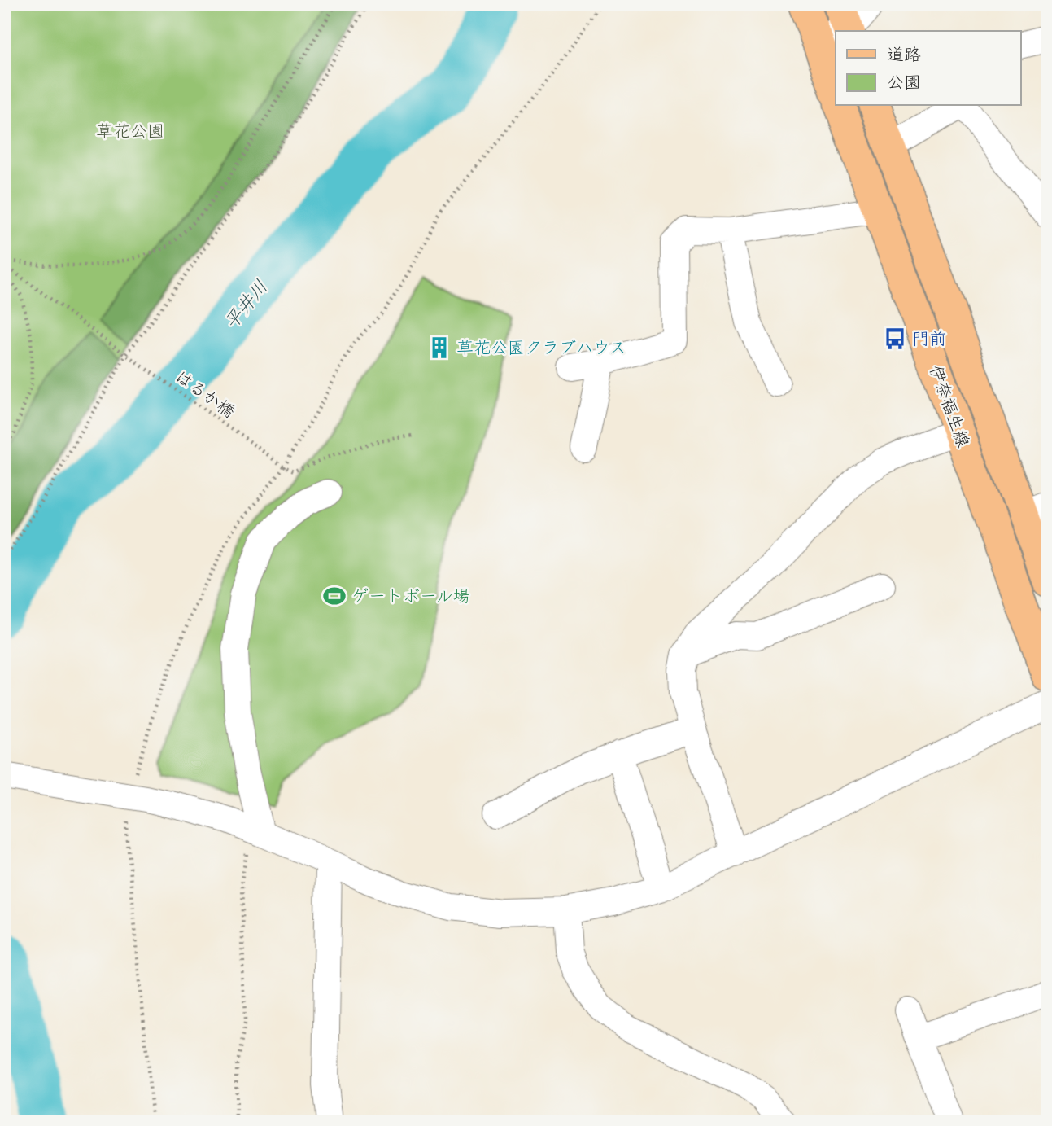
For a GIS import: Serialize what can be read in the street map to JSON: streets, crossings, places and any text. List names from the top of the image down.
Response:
{
  "streets": {
    "main road": ["伊奈福生線"],
    "path": ["はるか橋"]
  },
  "water": ["平井川"],
  "parks": ["草花公園"],
  "places": {
    "bus stop": ["門前"],
    "building": ["草花公園クラブハウス"],
    "sports": ["ゲートボール場"]
  },
  "legend": ["道路", "公園"]
}
